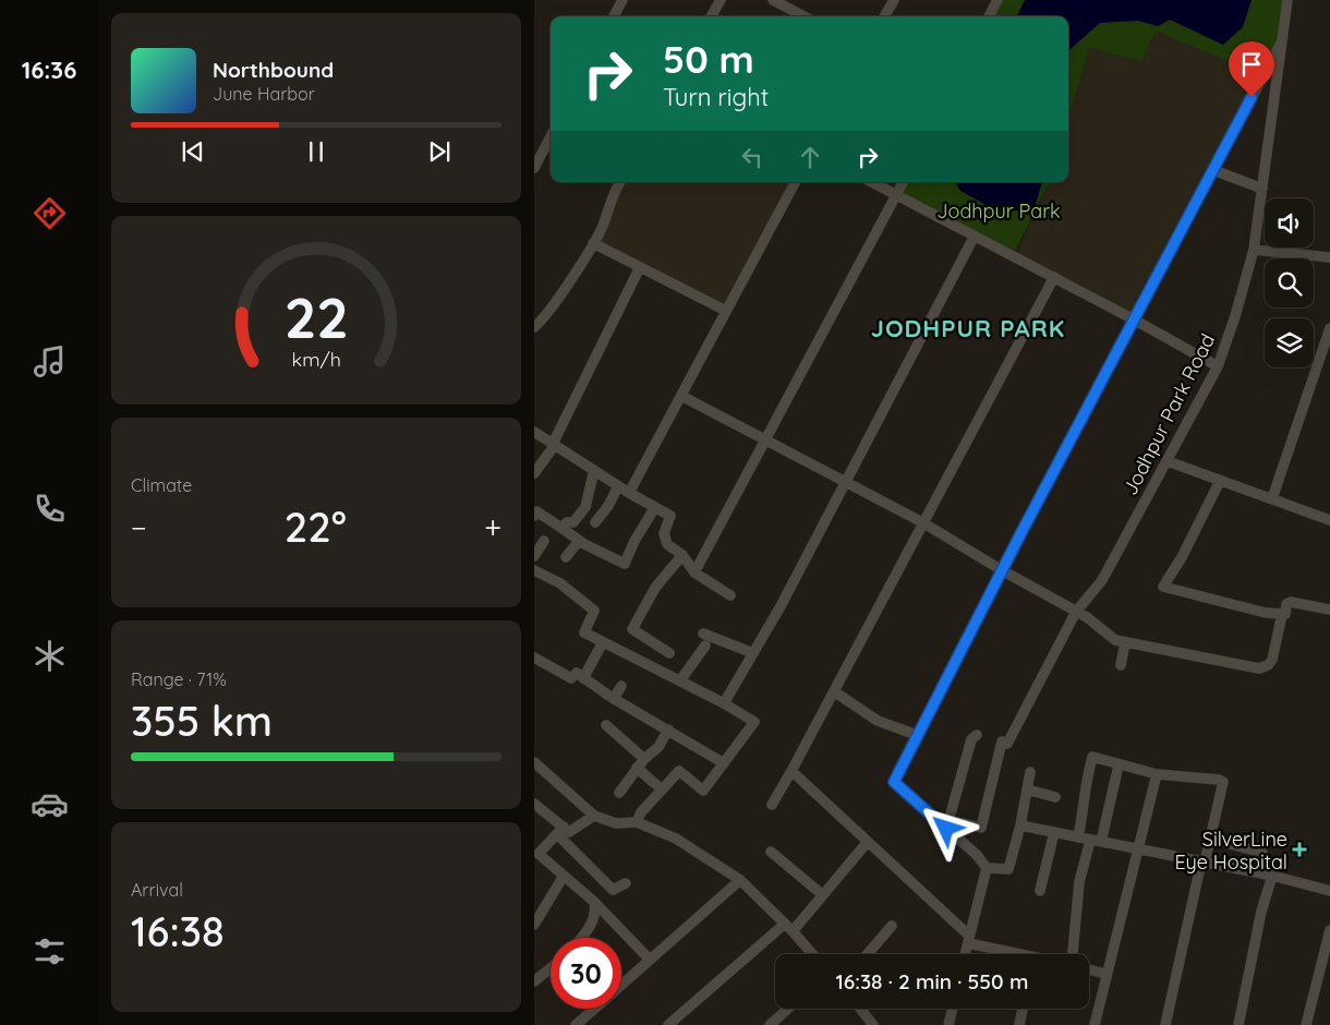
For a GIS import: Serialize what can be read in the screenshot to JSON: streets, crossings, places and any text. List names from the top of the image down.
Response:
{
  "streets": {
    "street": ["Jodhpur Park Road"]
  },
  "districts": ["JODHPUR PARK"],
  "parks": ["Jodhpur Park"],
  "places": {
    "health": ["SilverLine Eye Hospital"]
  },
  "page": {
    "tabs": "16:36",
    "turn": ["50 m", "Turn right"],
    "song": ["Northbound", "June Harbor"],
    "tile": [
      "Climate",
      ["Range · 71%", "355 km"],
      ["Arrival", "16:38"]
    ],
    "heat": ["−", "22°", "+"],
    "limit": "30",
    "trip": "16:38 · 2 min · 550 m",
    "gauge": ["22", "km/h"]
  }
}
